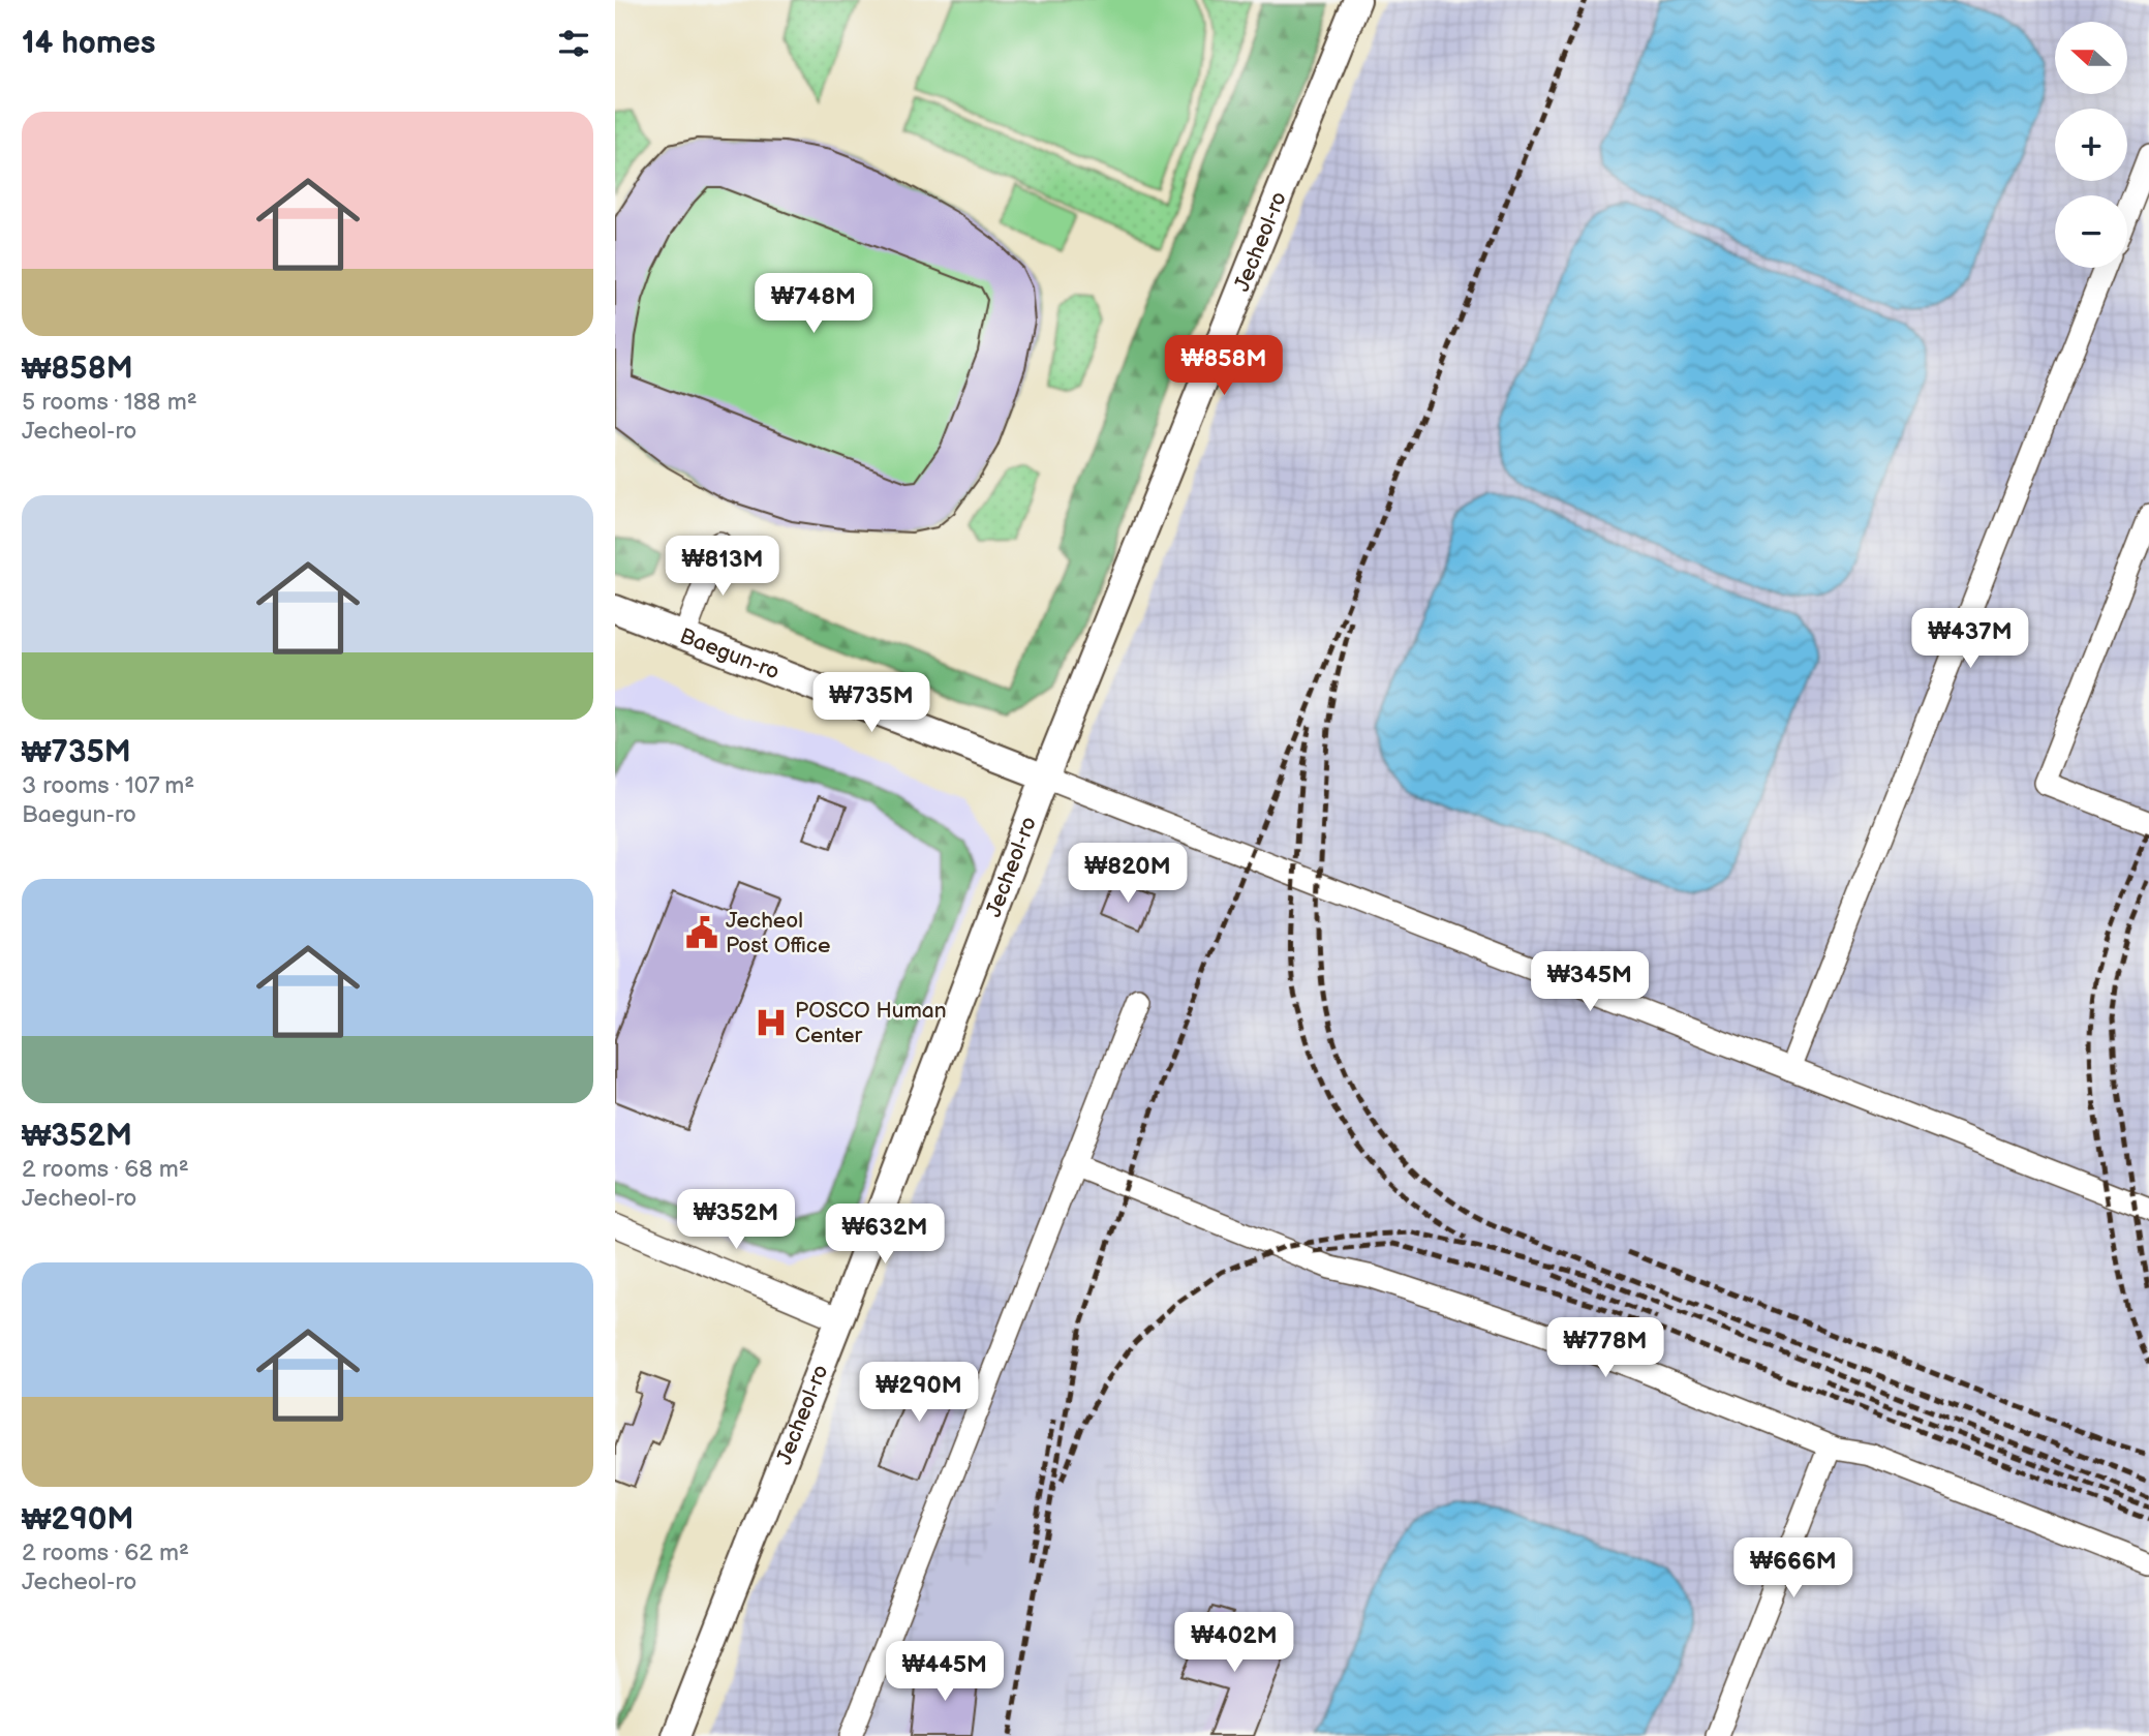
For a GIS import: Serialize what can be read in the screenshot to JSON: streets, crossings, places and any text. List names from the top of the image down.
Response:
{
  "streets": {
    "main road": ["Jecheol-ro", "Baegun-ro"]
  },
  "crossings": [
    ["Jecheol-ro", "Baegun-ro"]
  ],
  "places": {
    "public building": ["Jecheol Post Office"],
    "hospital": ["POSCO Human Center"]
  },
  "north": "left",
  "page": {
    "heading": "14 homes",
    "map_buttons": ["+", "−"],
    "list": [
      {
        "name": "₩858M",
        "note": "5 rooms · 188 m² · Jecheol-ro"
      },
      {
        "name": "₩735M",
        "note": "3 rooms · 107 m² · Baegun-ro"
      },
      {
        "name": "₩352M",
        "note": "2 rooms · 68 m² · Jecheol-ro"
      },
      {
        "name": "₩290M",
        "note": "2 rooms · 62 m² · Jecheol-ro"
      }
    ],
    "price": [
      "₩748M",
      "₩858M",
      "₩813M",
      "₩437M",
      "₩735M",
      "₩820M",
      "₩345M",
      "₩352M",
      "₩632M",
      "₩778M",
      "₩290M",
      "₩666M",
      "₩402M",
      "₩445M"
    ]
  }
}
